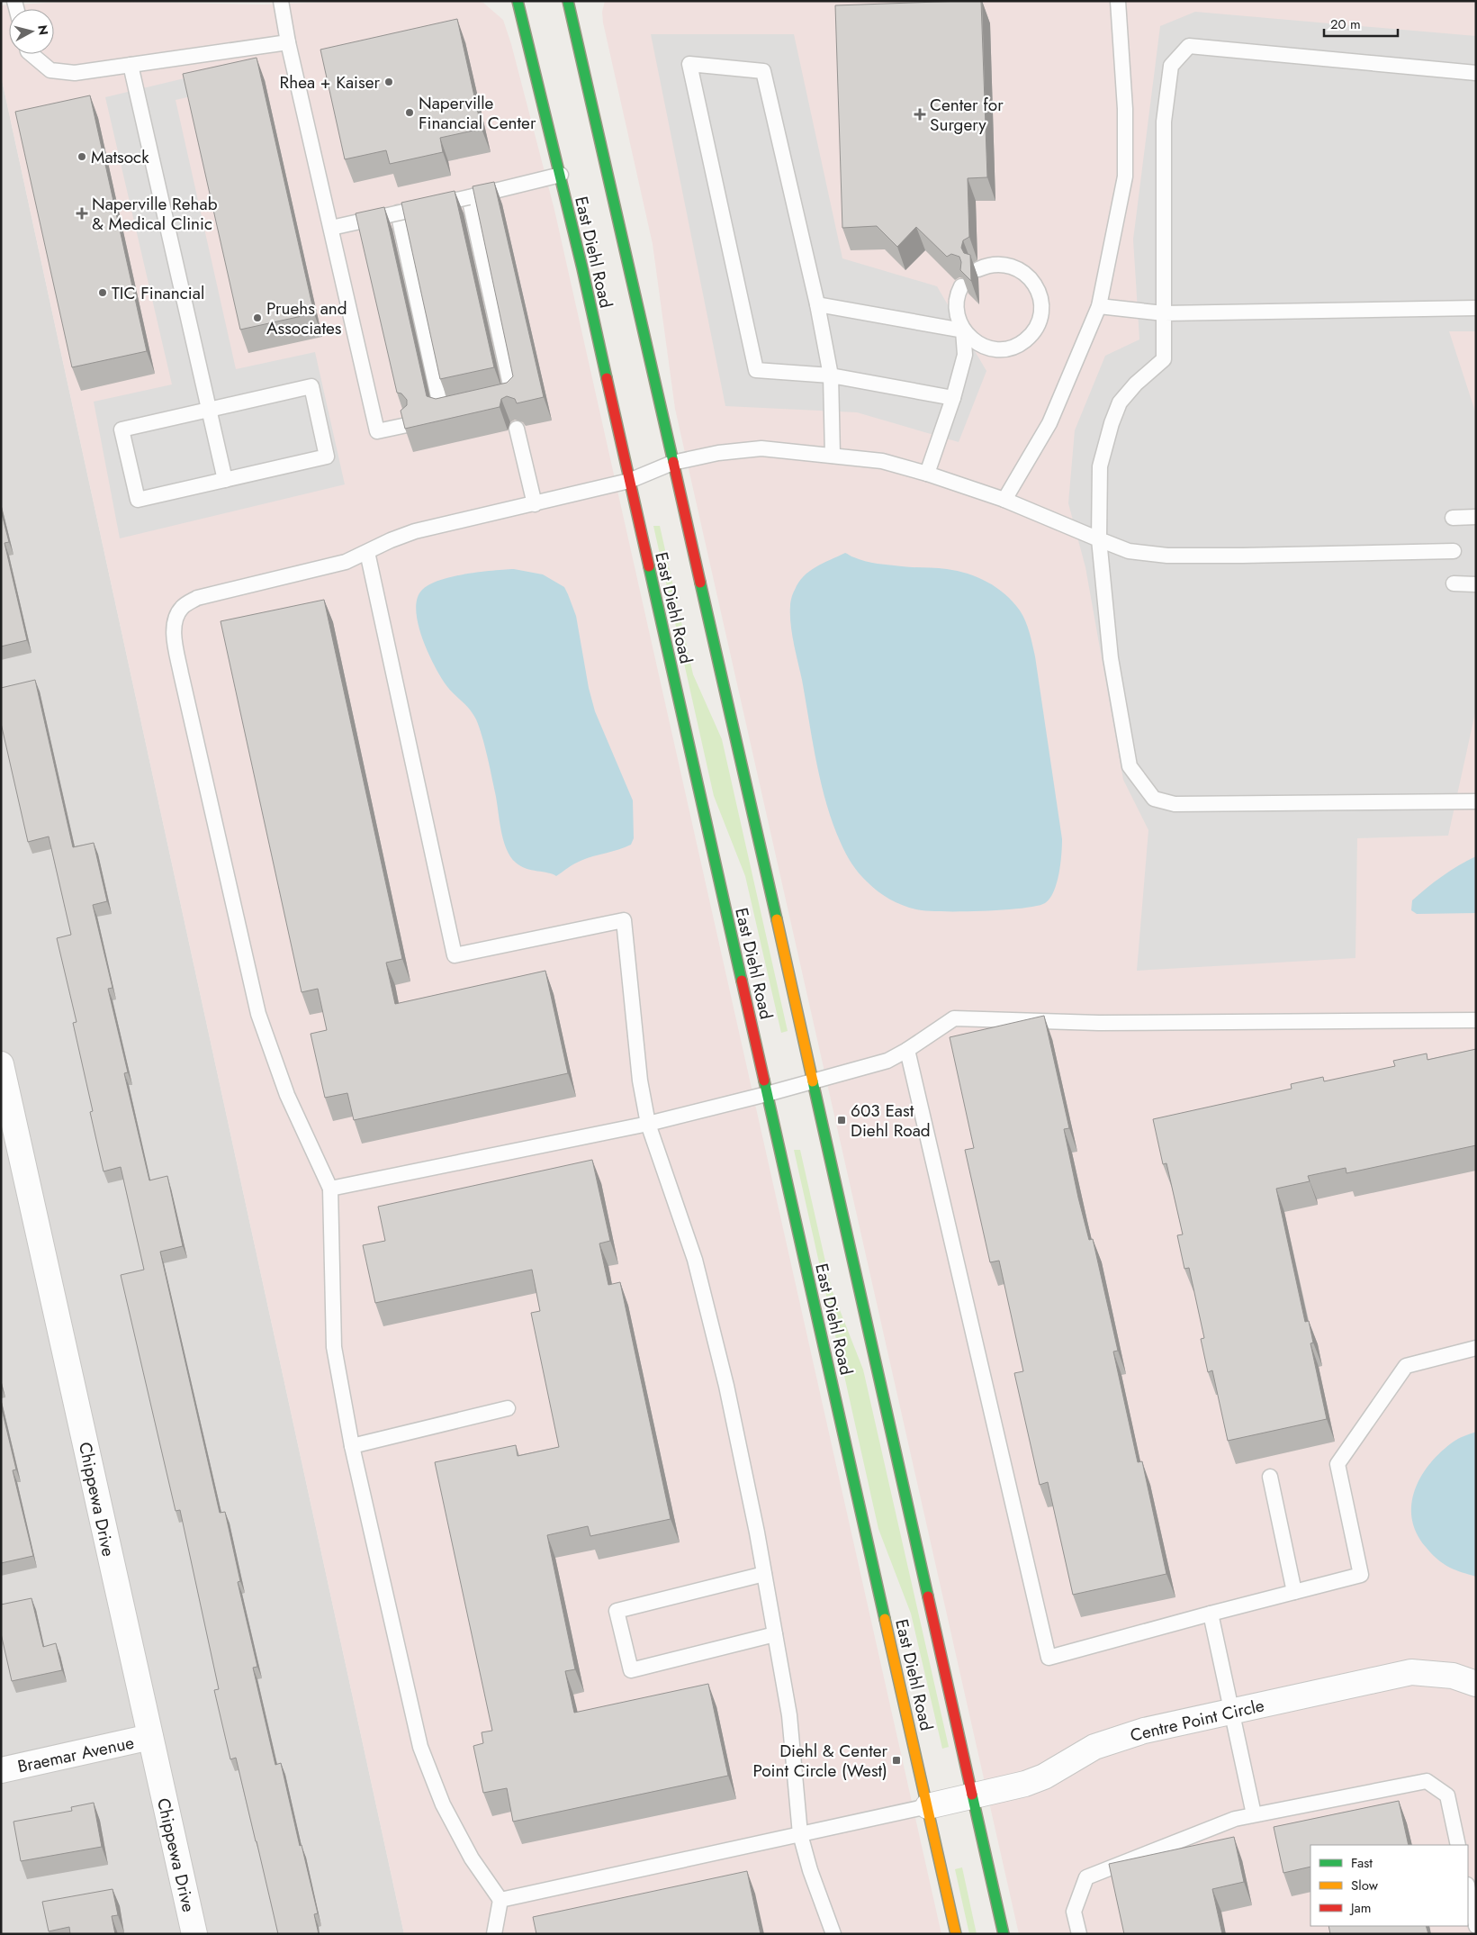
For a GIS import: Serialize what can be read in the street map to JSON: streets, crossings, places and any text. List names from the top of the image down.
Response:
{
  "streets": {
    "street": [
      "East Diehl Road",
      "Chippewa Drive",
      "Centre Point Circle",
      "Braemar Avenue"
    ]
  },
  "crossings": [
    ["East Diehl Road", "Centre Point Circle"],
    ["Chippewa Drive", "Braemar Avenue"]
  ],
  "places": {
    "other": [
      "Rhea + Kaiser",
      "Naperville Financial Center",
      "Matsock",
      "TIC Financial",
      "Pruehs and Associates"
    ],
    "health": ["Center for Surgery", "Naperville Rehab & Medical Clinic"],
    "transit": ["603 East Diehl Road", "Diehl & Center Point Circle (West)"]
  },
  "legend": ["Fast", "Slow", "Jam"],
  "scale_bar": "20 m",
  "north": "right"
}
